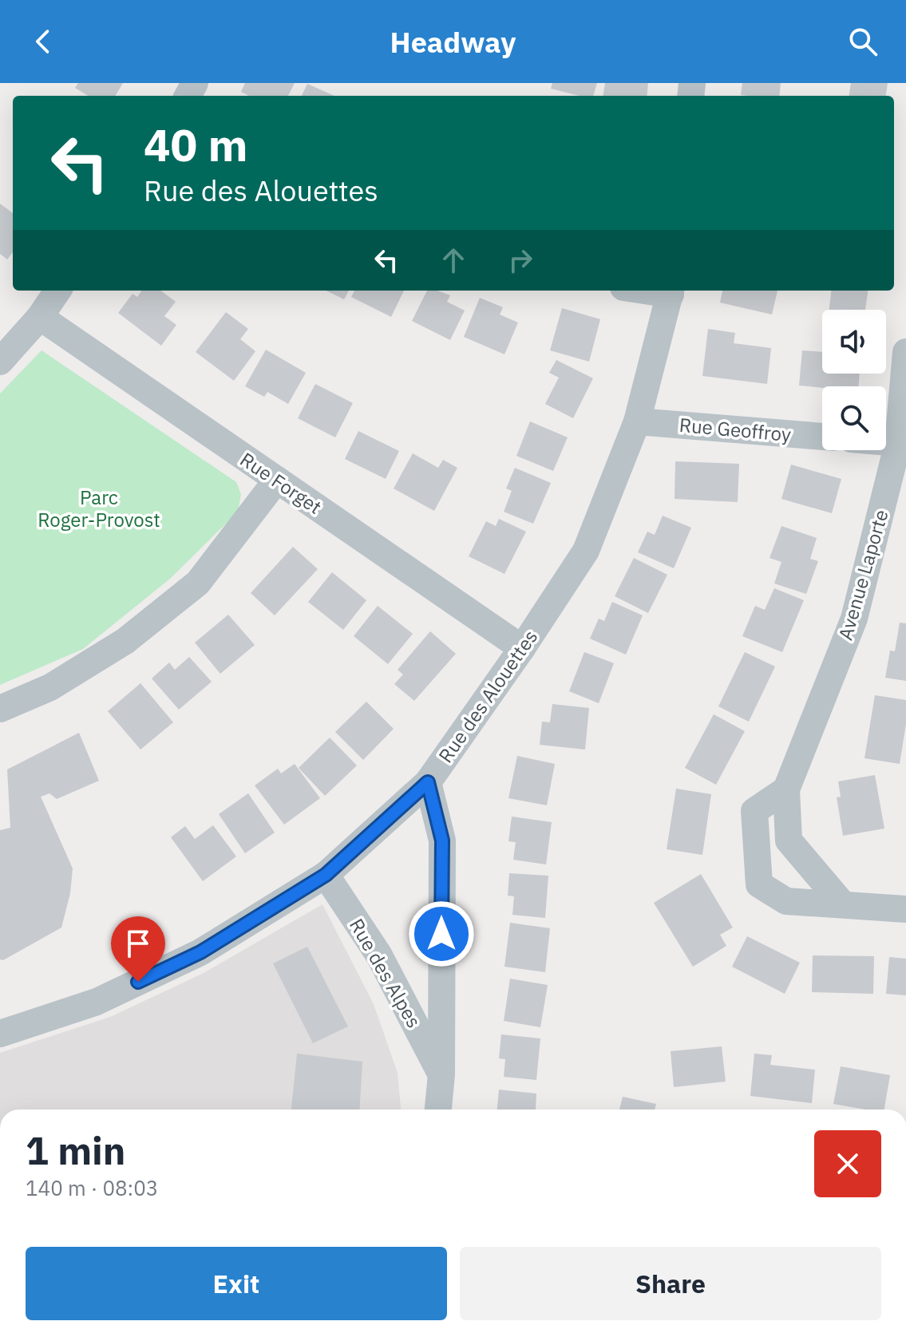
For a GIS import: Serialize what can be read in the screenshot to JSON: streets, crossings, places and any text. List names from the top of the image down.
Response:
{
  "streets": {
    "street": [
      "Rue Geoffroy",
      "Rue Forget",
      "Avenue Laporte",
      "Rue des Alouettes",
      "Rue des Alpes"
    ]
  },
  "crossings": [
    ["Rue Geoffroy", "Rue des Alouettes"],
    ["Rue Forget", "Rue des Alouettes"],
    ["Rue des Alouettes", "Rue des Alpes"]
  ],
  "parks": ["Parc Roger-Provost"],
  "page": {
    "header": "Headway",
    "turn": ["40 m", "Rue des Alouettes"],
    "heading": ["1 min", "140 m · 08:03"],
    "buttons": ["Exit", "Share"]
  }
}
